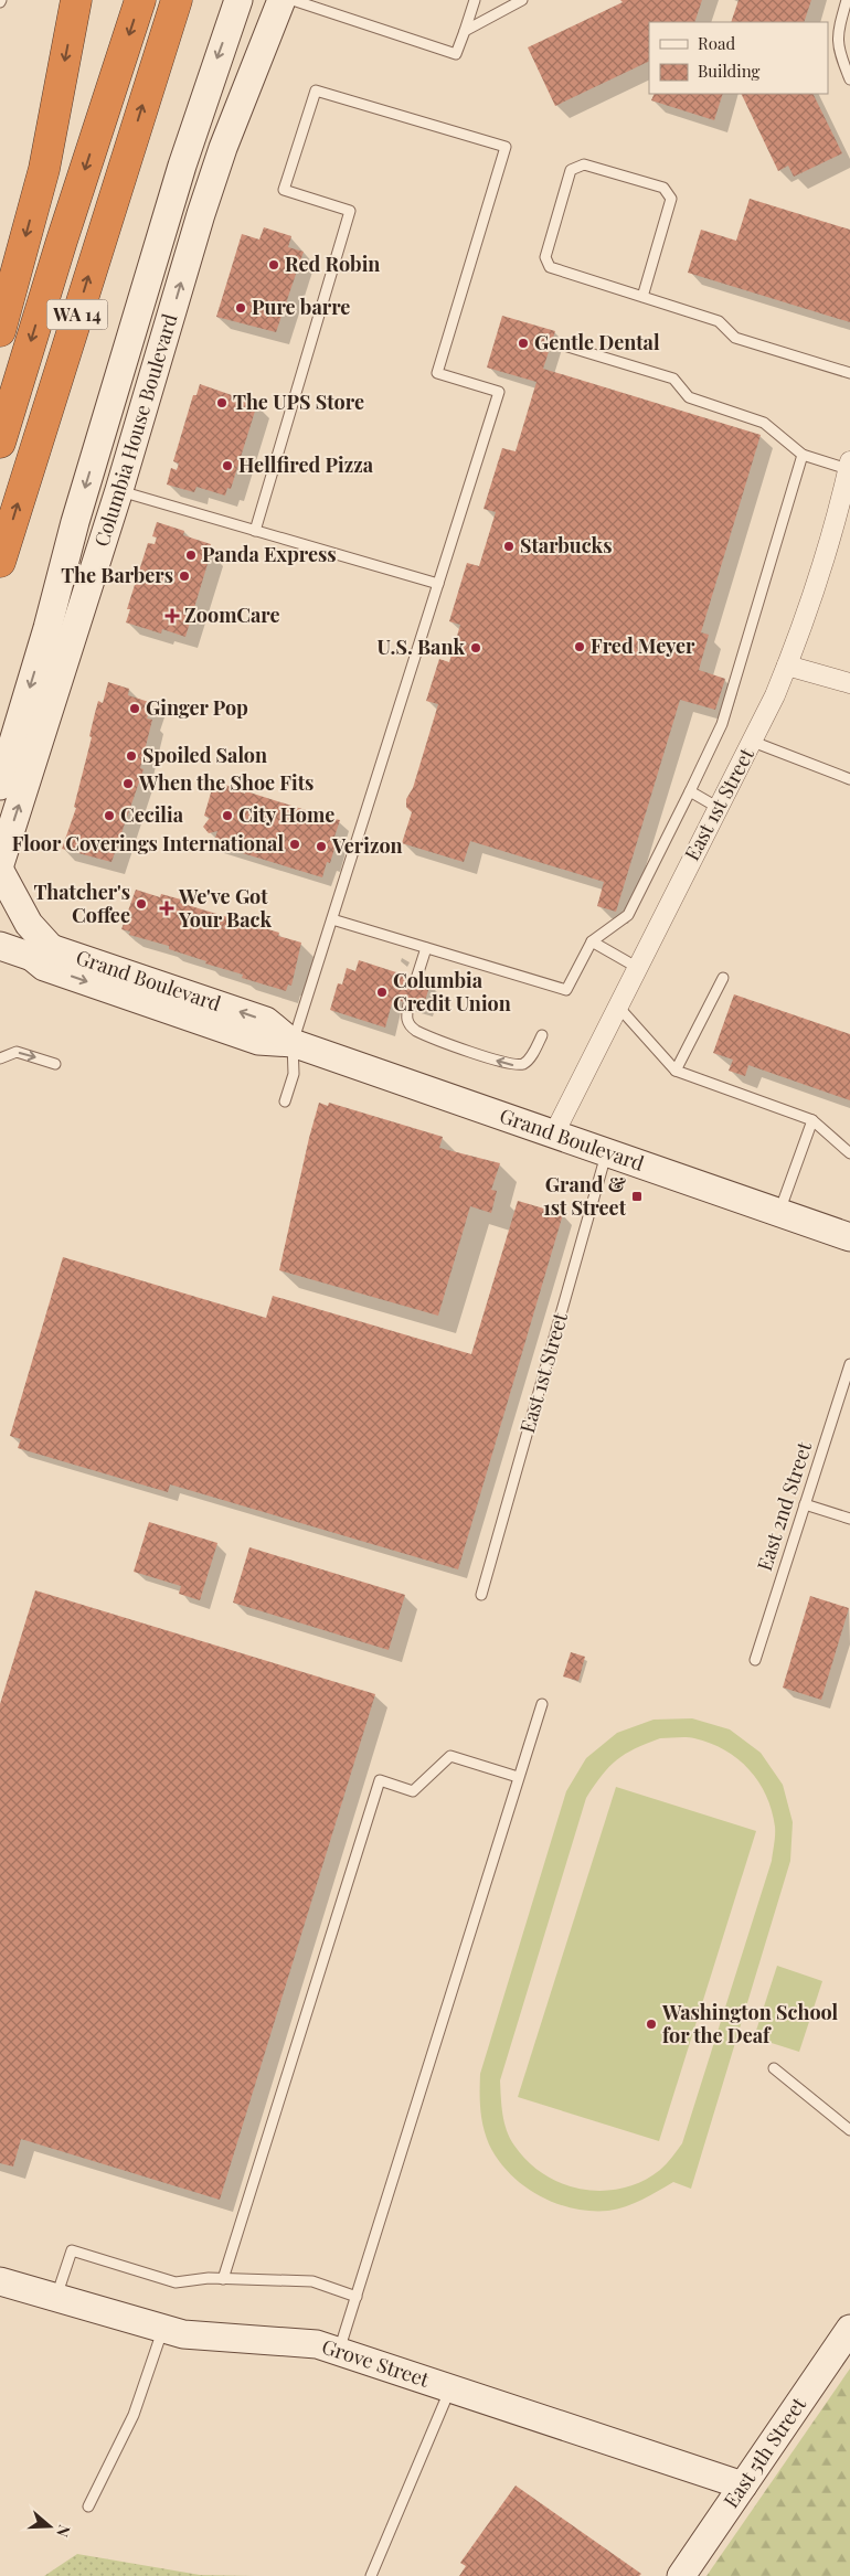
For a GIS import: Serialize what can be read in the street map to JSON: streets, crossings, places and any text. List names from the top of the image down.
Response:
{
  "streets": {
    "highway": ["WA 14"],
    "main road": [
      "Columbia House Boulevard",
      "Grand Boulevard",
      "Grove Street",
      "East 5th Street"
    ],
    "street": ["East 1st Street"],
    "lane": ["East 2nd Street"]
  },
  "crossings": [
    ["East 1st Street", "Grand Boulevard"],
    ["Grove Street", "East 5th Street"]
  ],
  "places": {
    "other": [
      "Red Robin",
      "Pure barre",
      "Gentle Dental",
      "The UPS Store",
      "Hellfired Pizza",
      "Starbucks",
      "Panda Express",
      "The Barbers",
      "Fred Meyer",
      "U.S. Bank",
      "Ginger Pop",
      "Spoiled Salon",
      "When the Shoe Fits",
      "Cecilia",
      "City Home",
      "Floor Coverings International",
      "Verizon",
      "Thatcher's Coffee",
      "Columbia Credit Union",
      "Washington School for the Deaf"
    ],
    "health": ["ZoomCare", "We've Got Your Back"],
    "transit": ["Grand & 1st Street"]
  },
  "legend": ["Road", "Building"],
  "north": "right"
}
